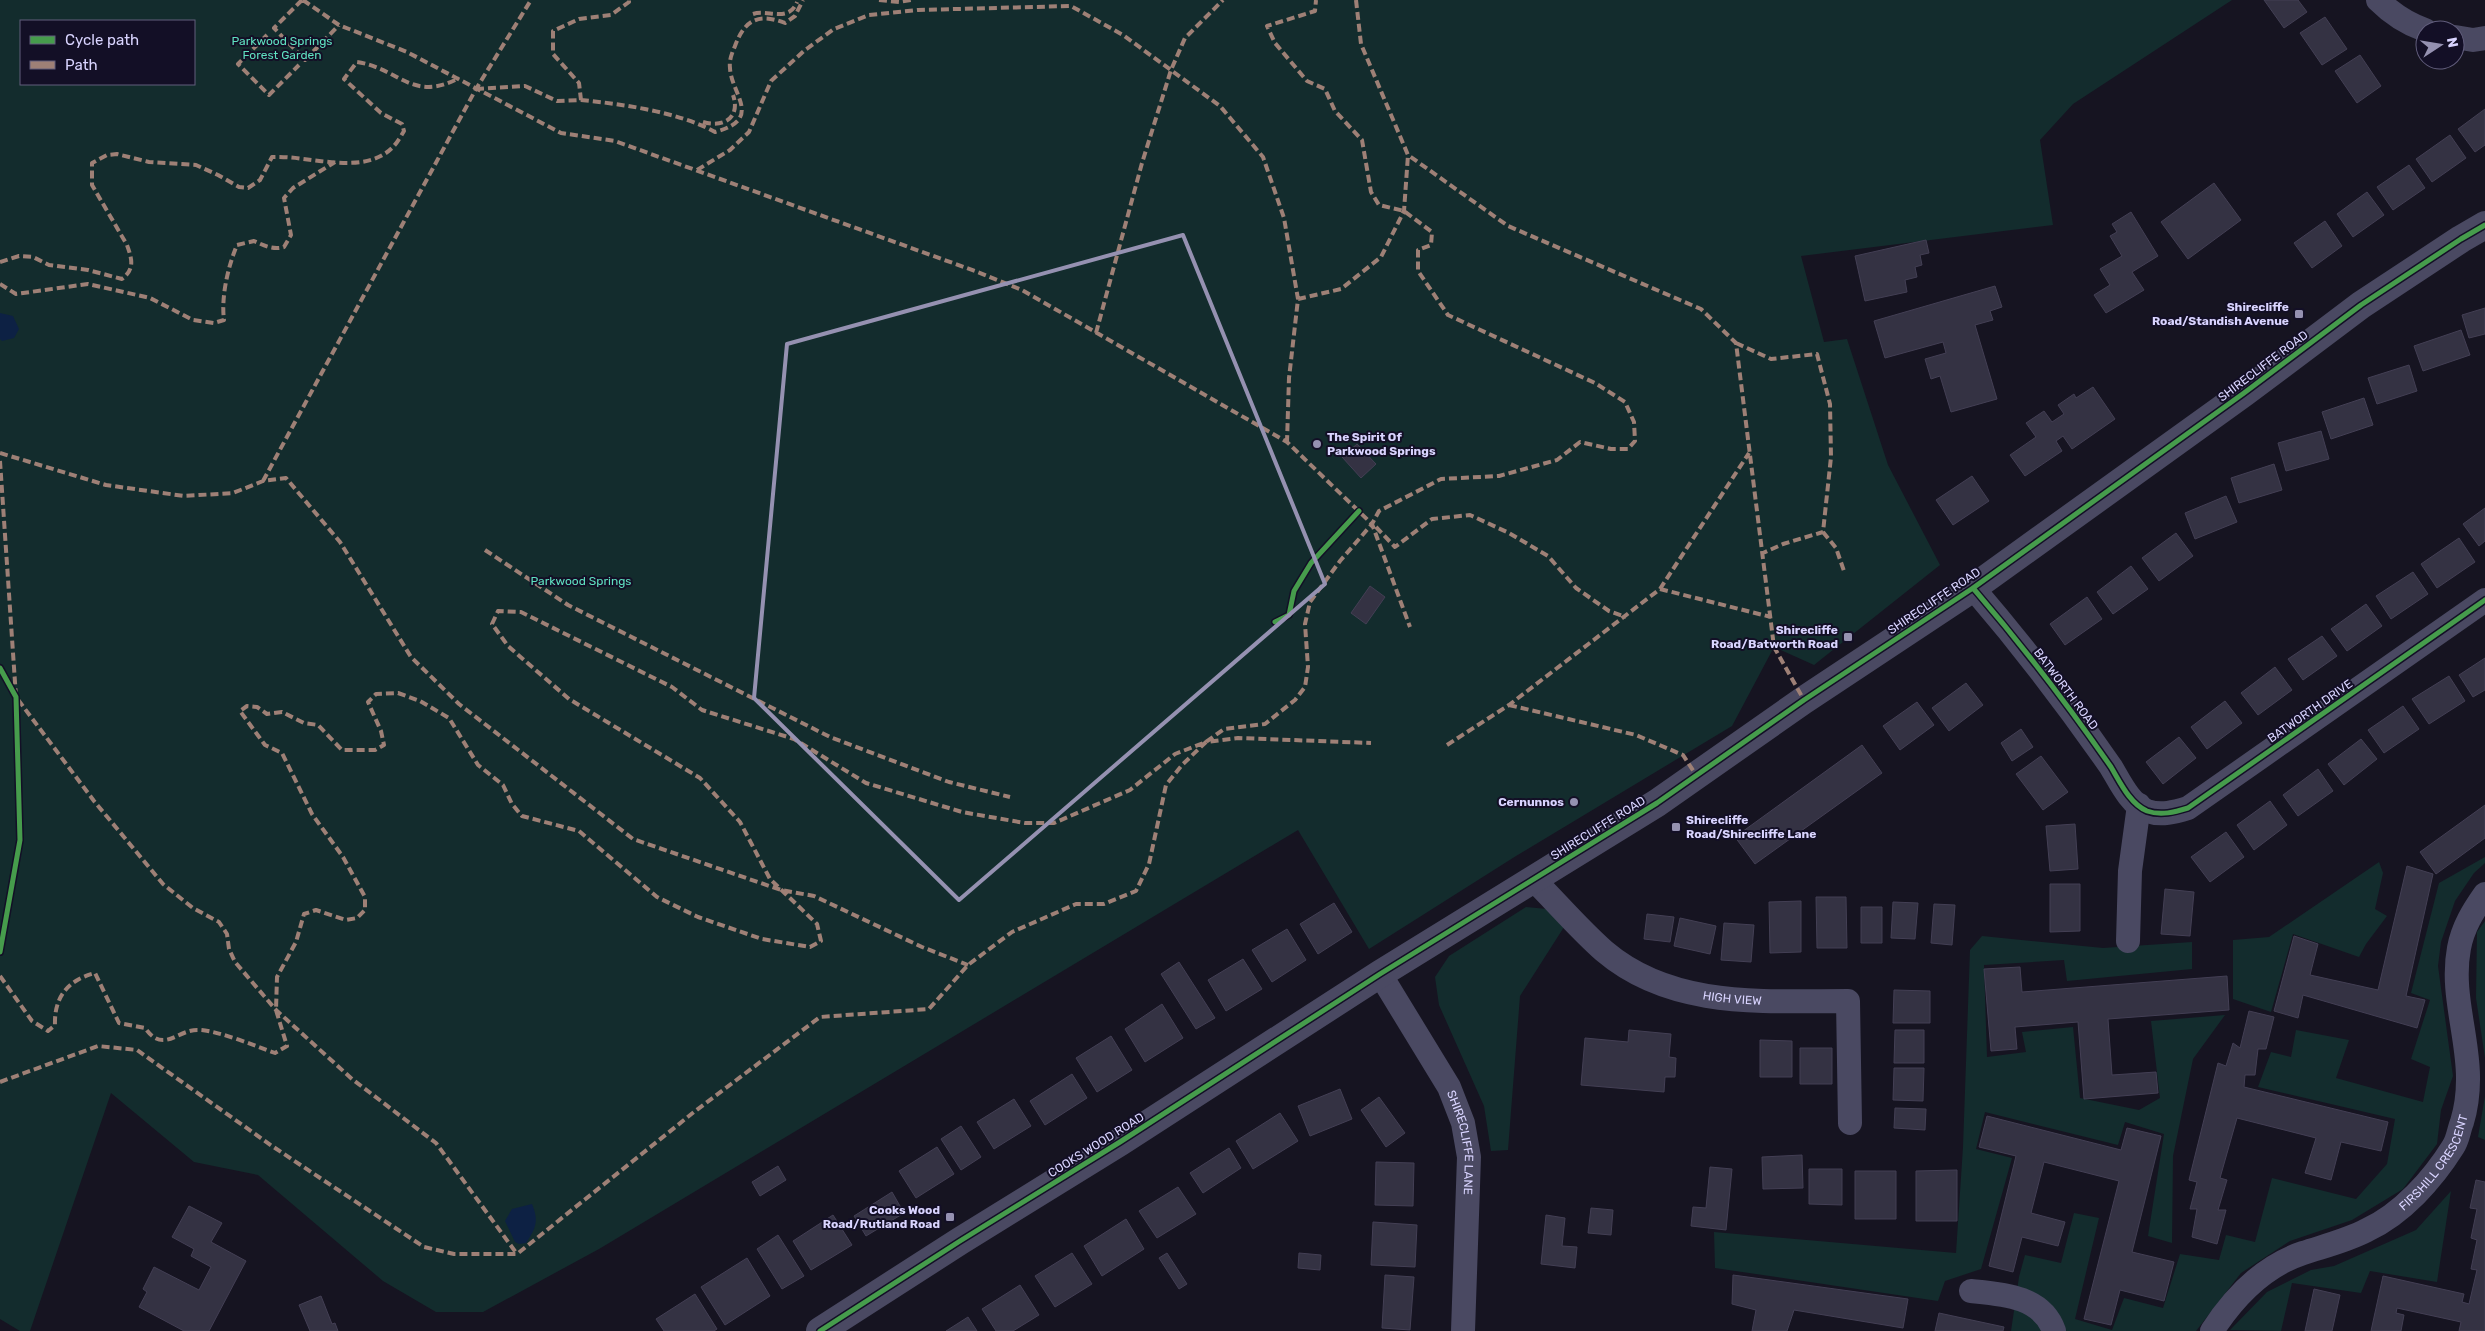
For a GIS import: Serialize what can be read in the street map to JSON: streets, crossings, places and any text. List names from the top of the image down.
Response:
{
  "streets": {
    "street": [
      "SHIRECLIFFE ROAD",
      "BATWORTH ROAD",
      "BATWORTH DRIVE",
      "HIGH VIEW",
      "SHIRECLIFFE LANE",
      "COOKS WOOD ROAD",
      "FIRSHILL CRESCENT"
    ]
  },
  "crossings": [
    ["SHIRECLIFFE ROAD", "BATWORTH ROAD"],
    ["SHIRECLIFFE ROAD", "HIGH VIEW"],
    ["SHIRECLIFFE ROAD", "SHIRECLIFFE LANE"],
    ["SHIRECLIFFE ROAD", "COOKS WOOD ROAD"],
    ["BATWORTH ROAD", "BATWORTH DRIVE"],
    ["SHIRECLIFFE LANE", "COOKS WOOD ROAD"]
  ],
  "parks": ["Parkwood Springs Forest Garden", "Parkwood Springs"],
  "places": {
    "transit": [
      "Shirecliffe Road/Standish Avenue",
      "Shirecliffe Road/Batworth Road",
      "Shirecliffe Road/Shirecliffe Lane",
      "Cooks Wood Road/Rutland Road"
    ],
    "other": ["The Spirit Of Parkwood Springs", "Cernunnos"]
  },
  "legend": ["Cycle path", "Path"],
  "north": "right"
}
